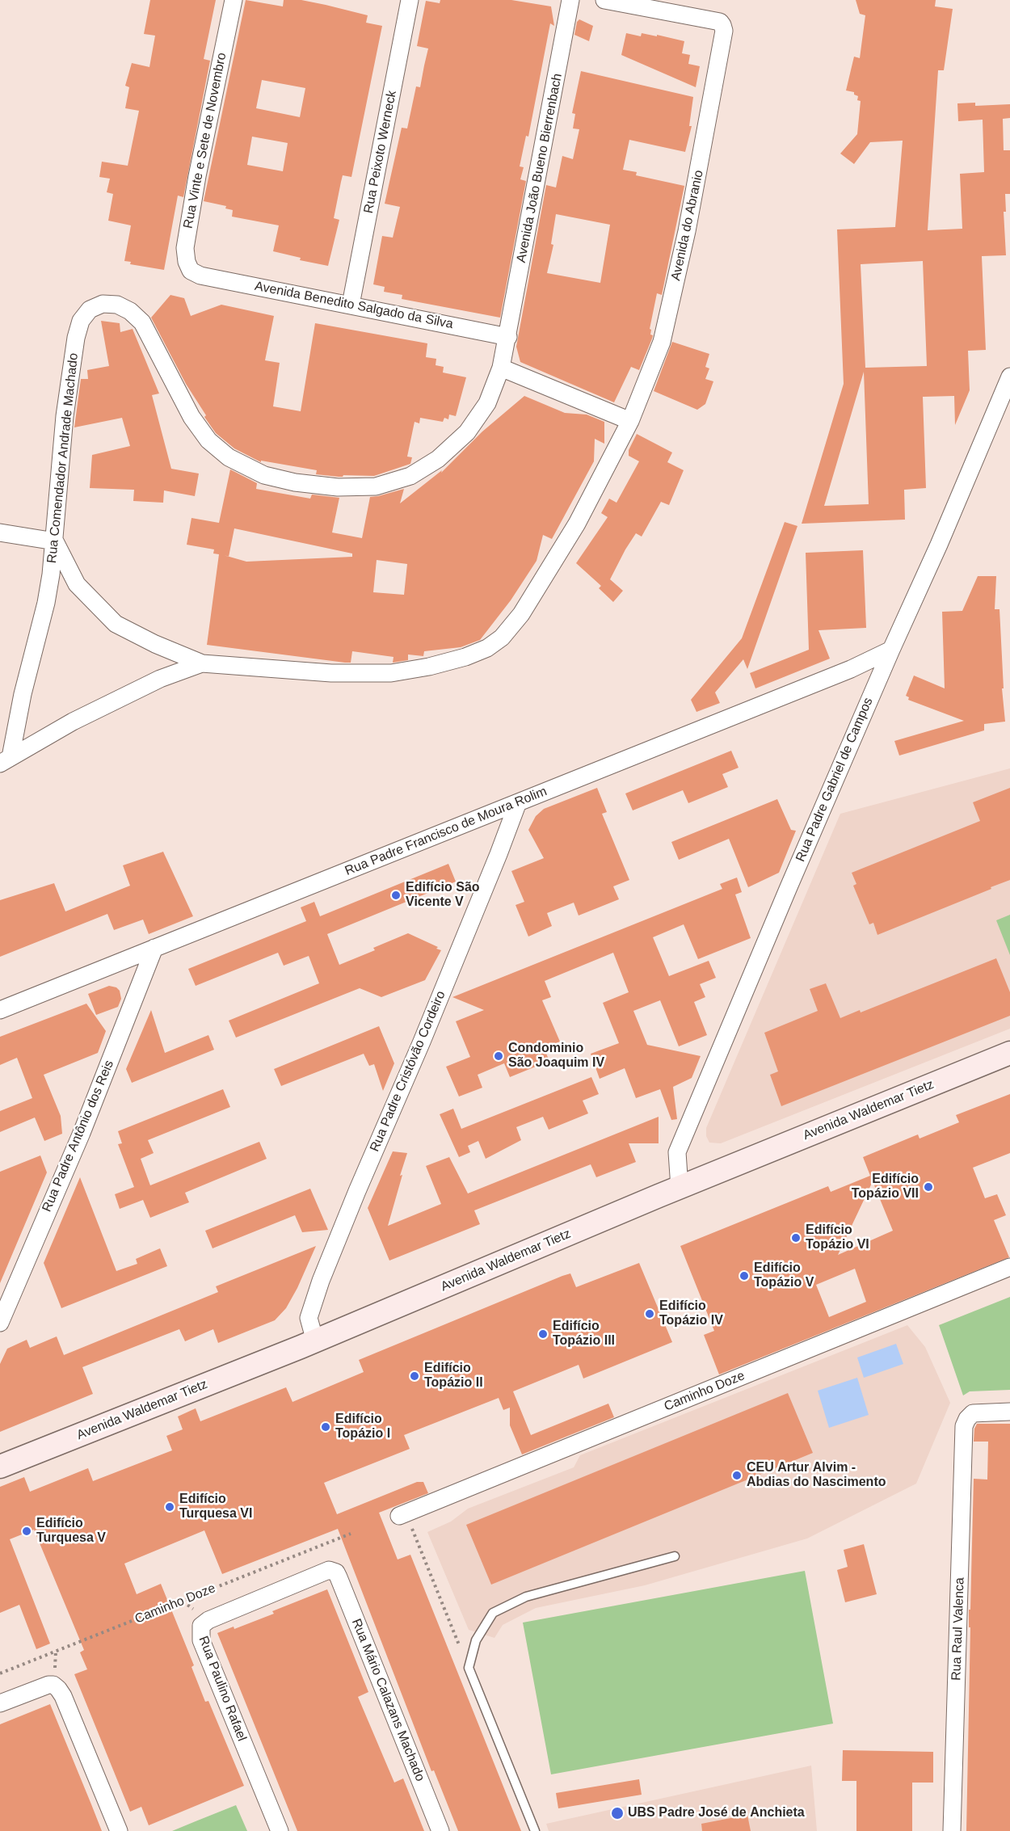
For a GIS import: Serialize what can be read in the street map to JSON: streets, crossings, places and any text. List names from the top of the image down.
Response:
{
  "streets": {
    "street": [
      "Rua Vinte e Sete de Novembro",
      "Rua Peixoto Werneck",
      "Avenida João Bueno Bierrenbach",
      "Avenida do Abranio",
      "Avenida Benedito Salgado da Silva",
      "Rua Comendador Andrade Machado",
      "Rua Padre Gabriel de Campos",
      "Rua Padre Francisco de Moura Rolim",
      "Rua Padre Cristóvão Cordeiro",
      "Avenida Waldemar Tietz",
      "Rua Padre Antônio dos Reis",
      "Caminho Doze",
      "Rua Raul Valenca",
      "Rua Paulino Rafael",
      "Rua Mário Calazans Machado"
    ]
  },
  "crossings": [
    ["Rua Vinte e Sete de Novembro", "Avenida Benedito Salgado da Silva"],
    ["Rua Peixoto Werneck", "Avenida Benedito Salgado da Silva"],
    ["Avenida João Bueno Bierrenbach", "Avenida Benedito Salgado da Silva"],
    ["Avenida João Bueno Bierrenbach", "Rua Comendador Andrade Machado"],
    ["Avenida Benedito Salgado da Silva", "Rua Comendador Andrade Machado"],
    ["Rua Padre Gabriel de Campos", "Rua Padre Francisco de Moura Rolim"],
    ["Rua Padre Gabriel de Campos", "Avenida Waldemar Tietz"],
    ["Rua Padre Francisco de Moura Rolim", "Rua Padre Cristóvão Cordeiro"],
    ["Rua Padre Francisco de Moura Rolim", "Rua Padre Antônio dos Reis"],
    ["Rua Padre Cristóvão Cordeiro", "Avenida Waldemar Tietz"],
    ["Rua Paulino Rafael", "Rua Mário Calazans Machado"]
  ],
  "places": [
    "Edifício São Vicente V",
    "Condominio São Joaquim IV",
    "Edifício Topázio VII",
    "Edifício Topázio VI",
    "Edifício Topázio V",
    "Edifício Topázio IV",
    "Edifício Topázio III",
    "Edifício Topázio II",
    "Edifício Topázio I",
    "CEU Artur Alvim - Abdias do Nascimento",
    "Edifício Turquesa VI",
    "Edifício Turquesa V",
    "UBS Padre José de Anchieta"
  ]
}
